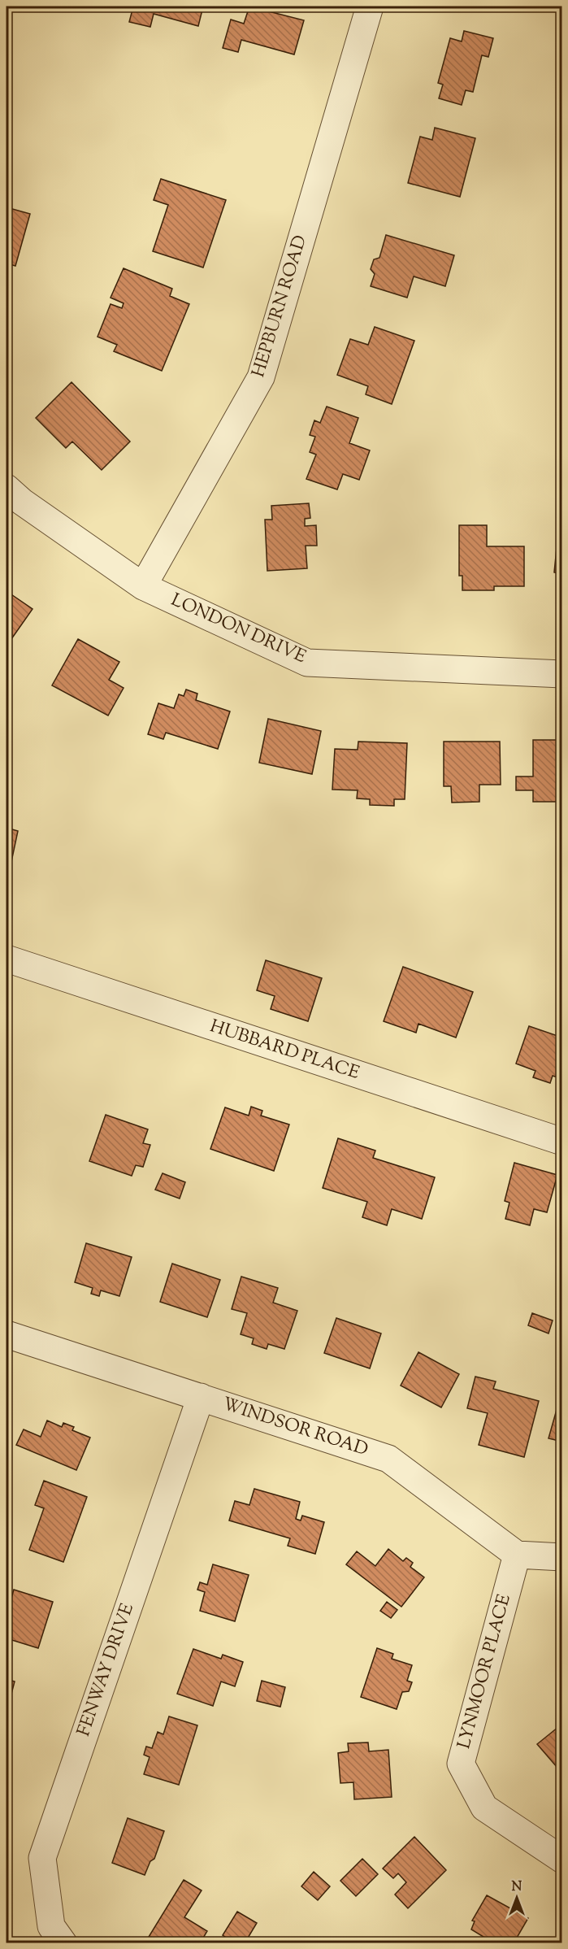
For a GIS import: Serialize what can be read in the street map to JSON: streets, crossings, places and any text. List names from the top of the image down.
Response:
{
  "streets": {
    "street": [
      "HEPBURN ROAD",
      "LONDON DRIVE",
      "HUBBARD PLACE",
      "WINDSOR ROAD",
      "FENWAY DRIVE",
      "LYNMOOR PLACE"
    ]
  },
  "crossings": [
    ["HEPBURN ROAD", "LONDON DRIVE"],
    ["WINDSOR ROAD", "FENWAY DRIVE"],
    ["WINDSOR ROAD", "LYNMOOR PLACE"]
  ],
  "north": "top"
}
